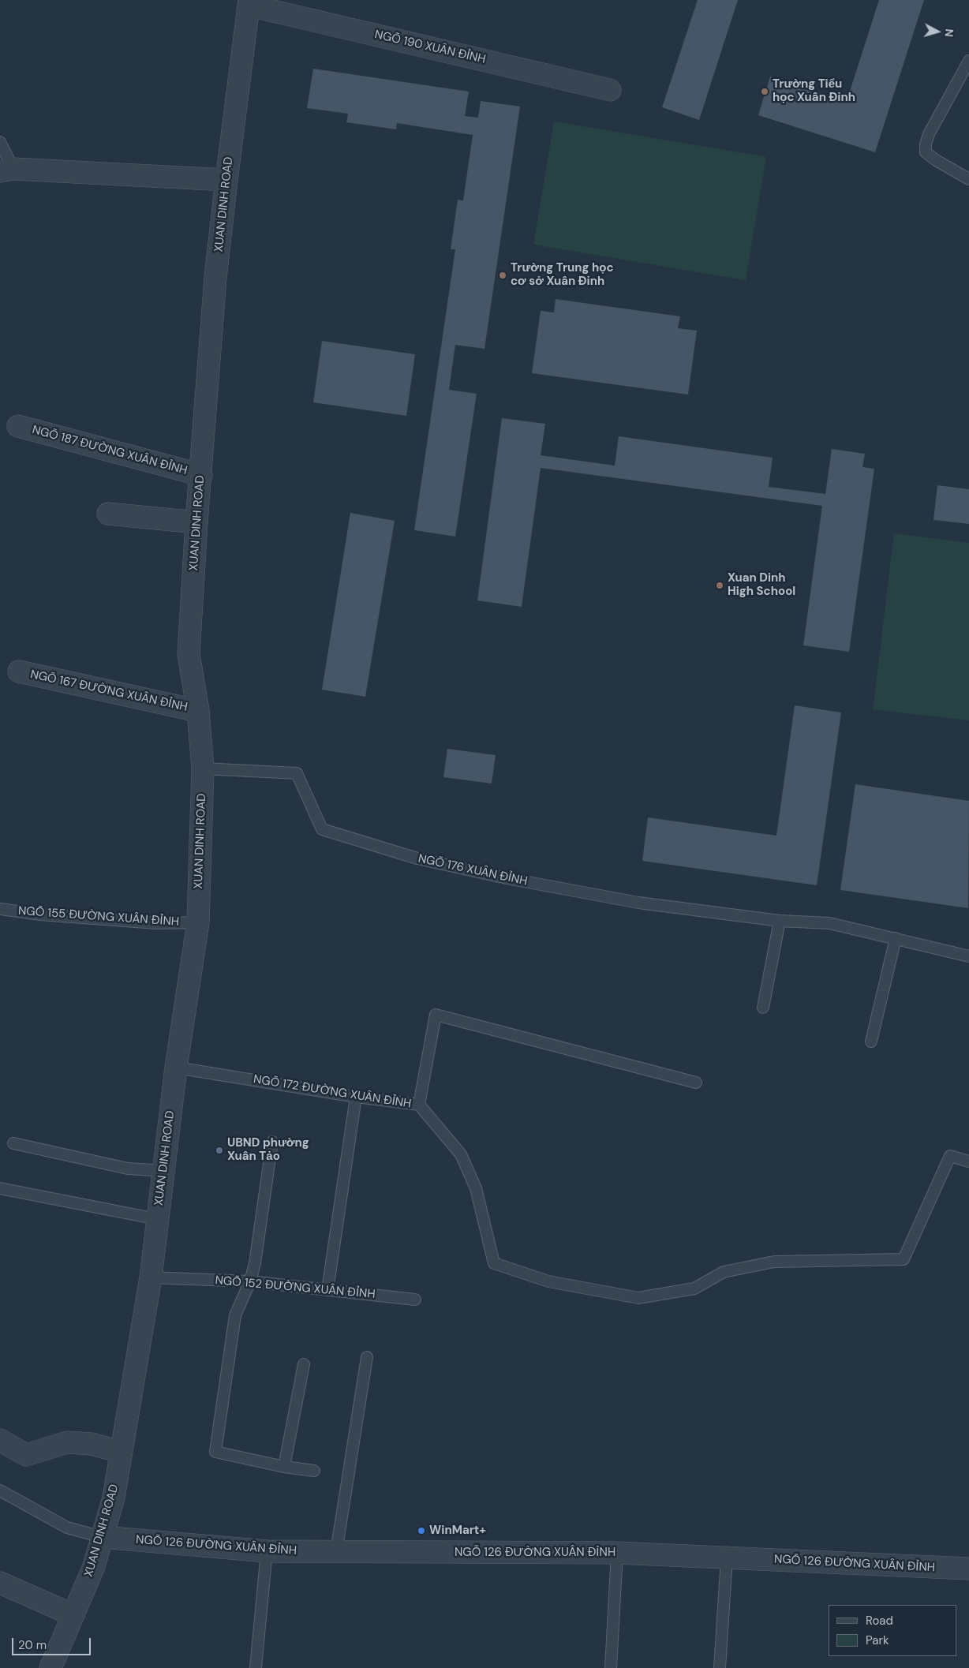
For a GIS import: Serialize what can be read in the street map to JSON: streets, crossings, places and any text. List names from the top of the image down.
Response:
{
  "streets": {
    "street": [
      "NGÕ 190 XUÂN ĐỈNH",
      "XUAN DINH ROAD",
      "NGÕ 187 ĐƯỜNG XUÂN ĐỈNH",
      "NGÕ 167 ĐƯỜNG XUÂN ĐỈNH",
      "NGÕ 126 ĐƯỜNG XUÂN ĐỈNH"
    ],
    "lane": [
      "NGÕ 176 XUÂN ĐỈNH",
      "NGÕ 155 ĐƯỜNG XUÂN ĐỈNH",
      "NGÕ 172 ĐƯỜNG XUÂN ĐỈNH",
      "NGÕ 152 ĐƯỜNG XUÂN ĐỈNH"
    ]
  },
  "crossings": [
    ["NGÕ 190 XUÂN ĐỈNH", "XUAN DINH ROAD"],
    ["XUAN DINH ROAD", "NGÕ 187 ĐƯỜNG XUÂN ĐỈNH"],
    ["XUAN DINH ROAD", "NGÕ 167 ĐƯỜNG XUÂN ĐỈNH"],
    ["XUAN DINH ROAD", "NGÕ 176 XUÂN ĐỈNH"],
    ["XUAN DINH ROAD", "NGÕ 155 ĐƯỜNG XUÂN ĐỈNH"],
    ["XUAN DINH ROAD", "NGÕ 172 ĐƯỜNG XUÂN ĐỈNH"],
    ["XUAN DINH ROAD", "NGÕ 152 ĐƯỜNG XUÂN ĐỈNH"],
    ["XUAN DINH ROAD", "NGÕ 126 ĐƯỜNG XUÂN ĐỈNH"]
  ],
  "places": [
    "Trường Tiểu học Xuân Đỉnh",
    "Trường Trung học cơ sở Xuân Đỉnh",
    "Xuan Dinh High School",
    "UBND phường Xuân Tảo",
    "WinMart+"
  ],
  "legend": ["Road", "Park"],
  "scale_bar": "20 m",
  "north": "right"
}
